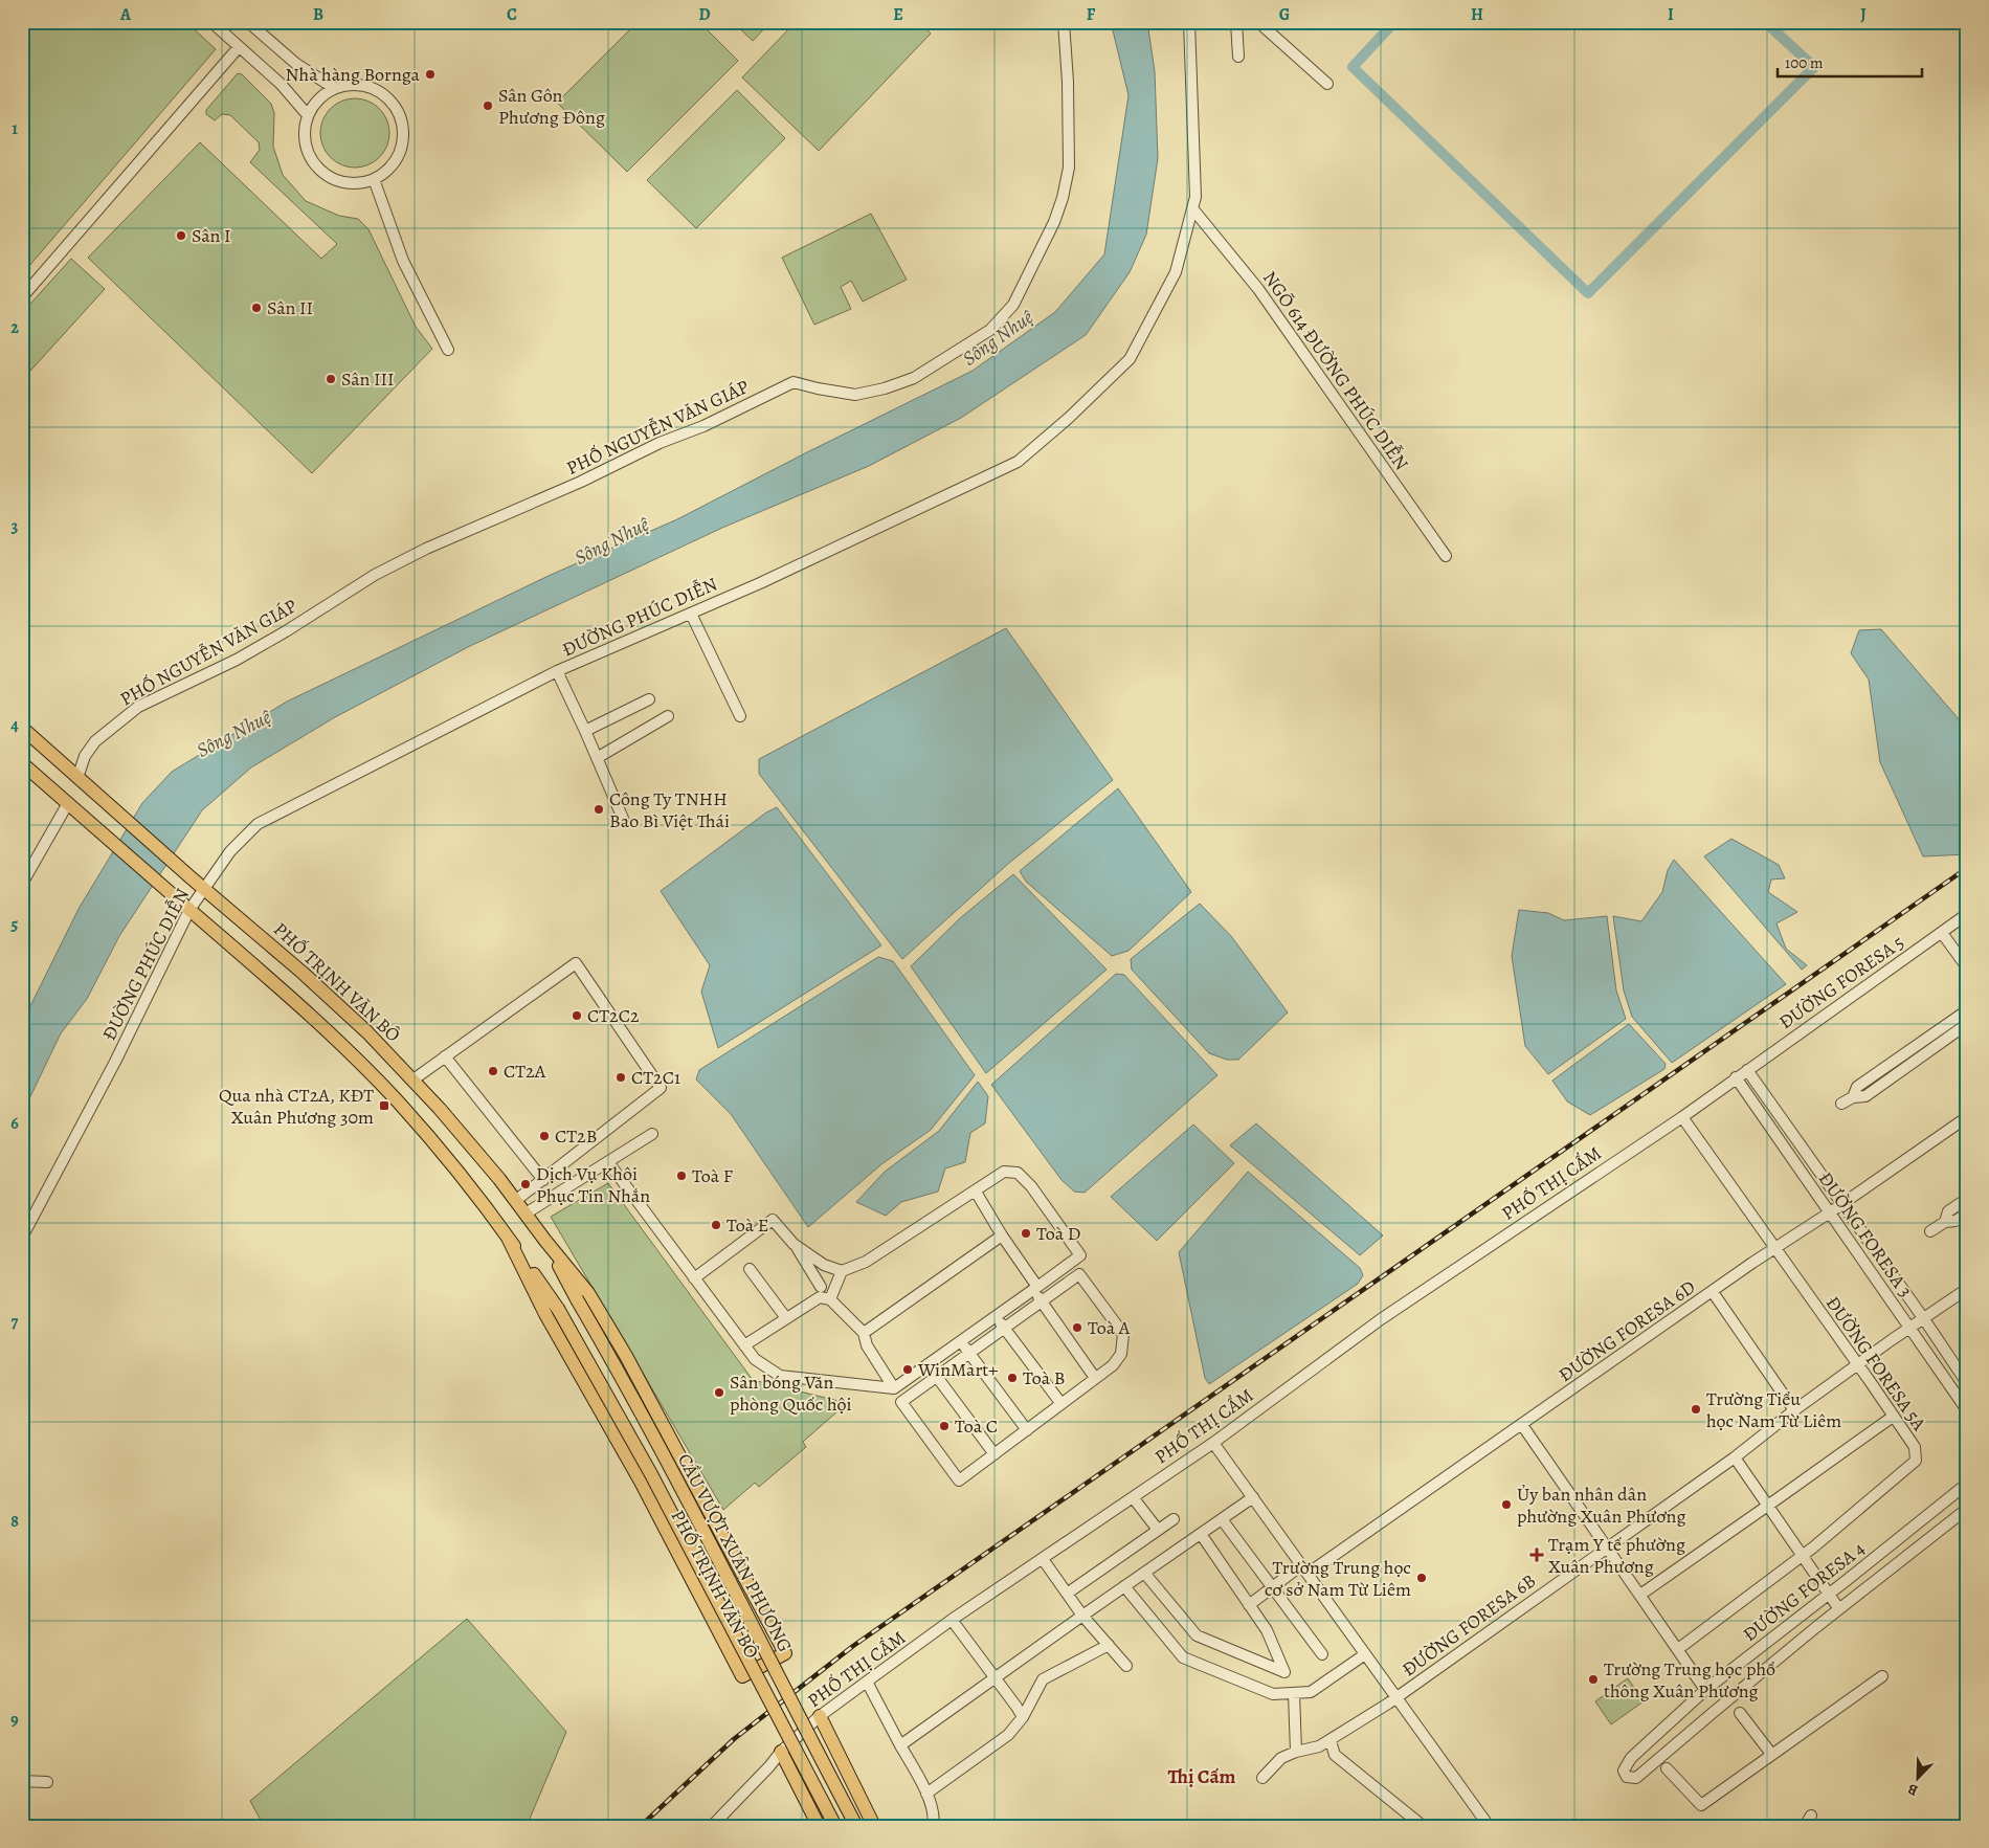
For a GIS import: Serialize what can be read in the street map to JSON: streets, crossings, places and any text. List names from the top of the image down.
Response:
{
  "streets": {
    "main road": ["PHỐ TRỊNH VĂN BÔ", "CẦU VƯỢT XUÂN PHƯƠNG"],
    "street": [
      "NGÕ 614 ĐƯỜNG PHÚC DIỄN",
      "PHỐ NGUYỄN VĂN GIÁP",
      "ĐƯỜNG PHÚC DIỄN",
      "ĐƯỜNG FORESA 5",
      "PHỐ THỊ CẨM",
      "ĐƯỜNG FORESA 3",
      "ĐƯỜNG FORESA 6D",
      "ĐƯỜNG FORESA 5A",
      "ĐƯỜNG FORESA 4",
      "ĐƯỜNG FORESA 6B"
    ]
  },
  "crossings": [
    ["NGÕ 614 ĐƯỜNG PHÚC DIỄN", "ĐƯỜNG PHÚC DIỄN"],
    ["PHỐ NGUYỄN VĂN GIÁP", "PHỐ TRỊNH VĂN BÔ"],
    ["ĐƯỜNG PHÚC DIỄN", "PHỐ TRỊNH VĂN BÔ"],
    ["PHỐ TRỊNH VĂN BÔ", "CẦU VƯỢT XUÂN PHƯƠNG"],
    ["ĐƯỜNG FORESA 5", "PHỐ THỊ CẨM"],
    ["ĐƯỜNG FORESA 5", "ĐƯỜNG FORESA 3"],
    ["PHỐ THỊ CẨM", "ĐƯỜNG FORESA 3"],
    ["PHỐ THỊ CẨM", "ĐƯỜNG FORESA 5A"],
    ["ĐƯỜNG FORESA 3", "ĐƯỜNG FORESA 6D"],
    ["ĐƯỜNG FORESA 3", "ĐƯỜNG FORESA 6B"],
    ["ĐƯỜNG FORESA 6D", "ĐƯỜNG FORESA 5A"],
    ["ĐƯỜNG FORESA 5A", "ĐƯỜNG FORESA 6B"]
  ],
  "districts": ["Thị Cấm"],
  "water": ["Sông Nhuệ"],
  "places": {
    "other": [
      "Nhà hàng Bornga",
      "Sân Gôn Phương Đông",
      "Sân I",
      "Sân II",
      "Sân III",
      "Công Ty TNHH Bao Bì Việt Thái",
      "CT2C2",
      "CT2A",
      "CT2C1",
      "CT2B",
      "Toà F",
      "Dịch Vụ Khôi Phục Tin Nhắn",
      "Toà E",
      "Toà D",
      "Toà A",
      "WinMart+",
      "Toà B",
      "Sân bóng Văn phòng Quốc hội",
      "Trường Tiểu học Nam Từ Liêm",
      "Toà C",
      "Ủy ban nhân dân phường Xuân Phương",
      "Trường Trung học cơ sở Nam Từ Liêm",
      "Trường Trung học phổ thông Xuân Phương"
    ],
    "transit": ["Qua nhà CT2A, KĐT Xuân Phương 30m"],
    "health": ["Trạm Y tế phường Xuân Phương"]
  },
  "scale_bar": "100 m",
  "north": "bottom left",
  "grid": {
    "columns": [
      "A",
      "B",
      "C",
      "D",
      "E",
      "F",
      "G",
      "H",
      "I",
      "J"
    ],
    "rows": [
      "1",
      "2",
      "3",
      "4",
      "5",
      "6",
      "7",
      "8",
      "9"
    ]
  }
}
